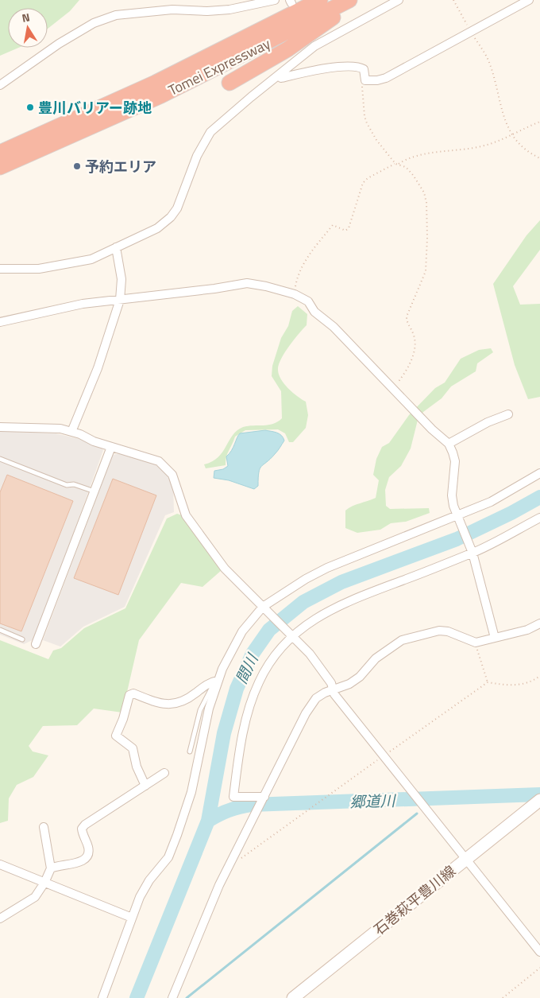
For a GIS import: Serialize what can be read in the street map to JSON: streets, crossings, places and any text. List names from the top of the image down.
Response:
{
  "streets": {
    "highway": ["Tomei Expressway"],
    "main road": ["石巻萩平豊川線"]
  },
  "water": ["間川", "郷道川"],
  "places": ["豊川バリアー跡地", "予約エリア"],
  "north": "top"
}
